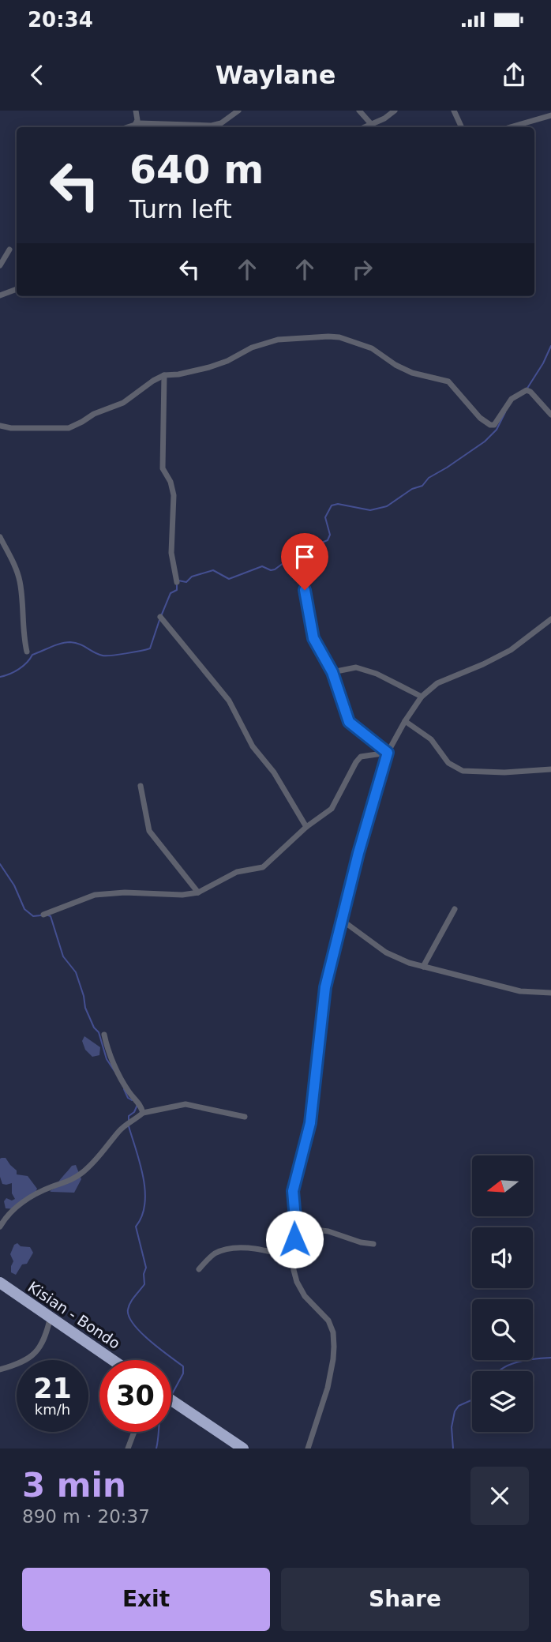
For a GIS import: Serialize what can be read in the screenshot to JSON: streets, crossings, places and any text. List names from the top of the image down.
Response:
{
  "streets": {
    "highway": ["Kisian - Bondo"]
  },
  "north": "left",
  "page": {
    "status": "20:34",
    "header": "Waylane",
    "turn": ["640 m", "Turn left"],
    "speed": "21 km/h",
    "limit": "30",
    "heading": ["3 min", "890 m · 20:37"],
    "buttons": ["Exit", "Share"]
  }
}
